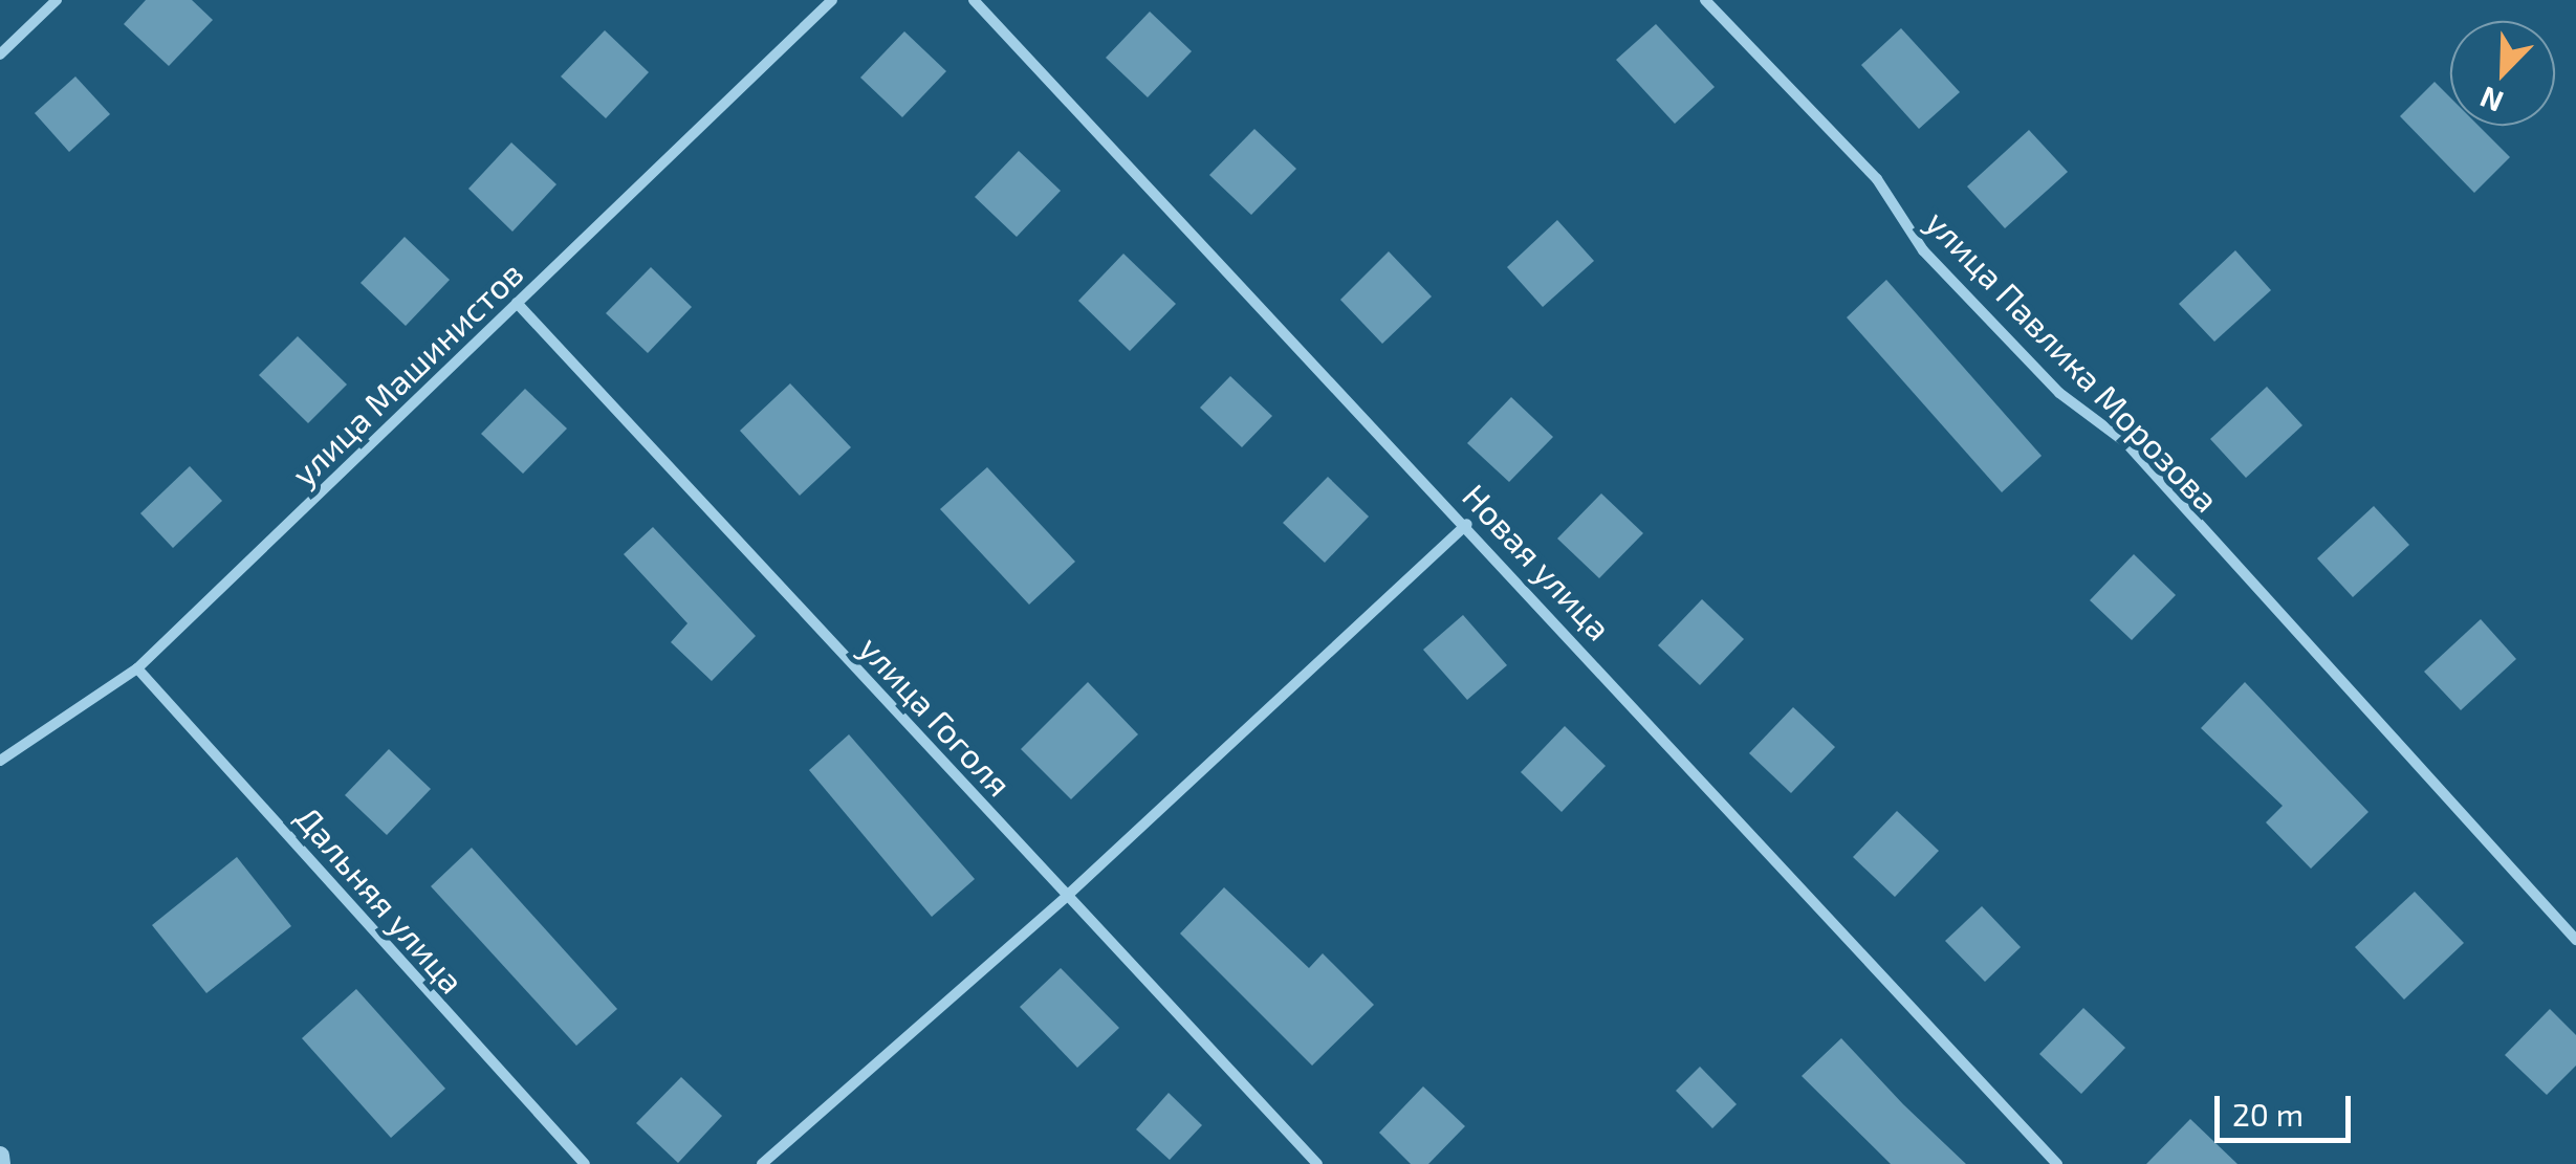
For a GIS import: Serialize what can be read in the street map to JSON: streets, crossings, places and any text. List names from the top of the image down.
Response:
{
  "streets": {
    "street": [
      "улица Павлика Морозова",
      "улица Машинистов",
      "Новая улица",
      "улица Гоголя",
      "Дальняя улица"
    ]
  },
  "crossings": [
    ["улица Машинистов", "улица Гоголя"],
    ["улица Машинистов", "Дальняя улица"]
  ],
  "scale_bar": "20 m",
  "north": "bottom left"
}
